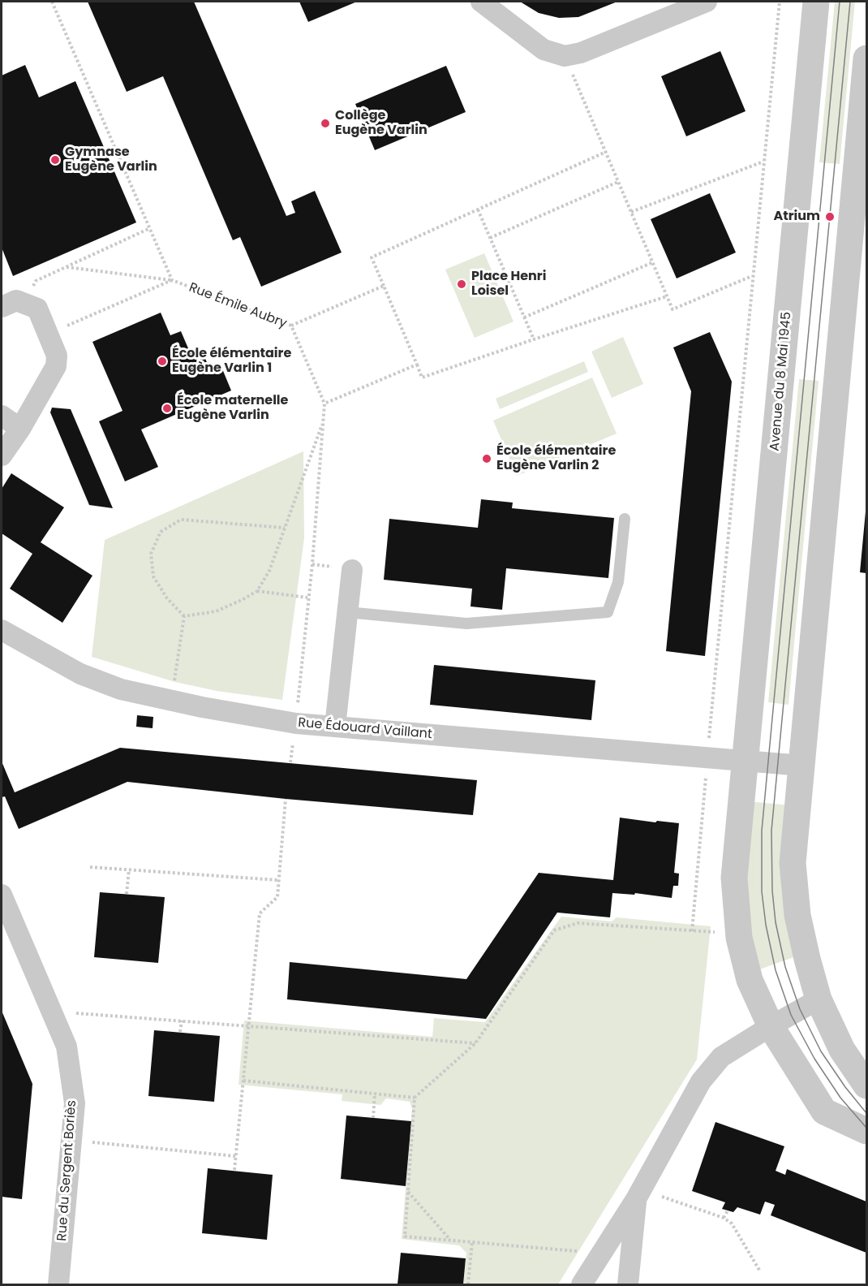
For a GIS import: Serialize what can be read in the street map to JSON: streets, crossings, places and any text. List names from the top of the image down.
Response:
{
  "streets": {
    "street": ["Avenue du 8 Mai 1945", "Rue Édouard Vaillant", "Rue du Sergent Boriès"],
    "path": ["Rue Émile Aubry"]
  },
  "crossings": [
    ["Rue Émile Aubry", "Rue Édouard Vaillant"],
    ["Avenue du 8 Mai 1945", "Rue Édouard Vaillant"]
  ],
  "places": [
    "Collège Eugène Varlin",
    "Gymnase Eugène Varlin",
    "Atrium",
    "Place Henri Loisel",
    "École élémentaire Eugène Varlin 1",
    "École maternelle Eugène Varlin",
    "École élémentaire Eugène Varlin 2"
  ]
}
